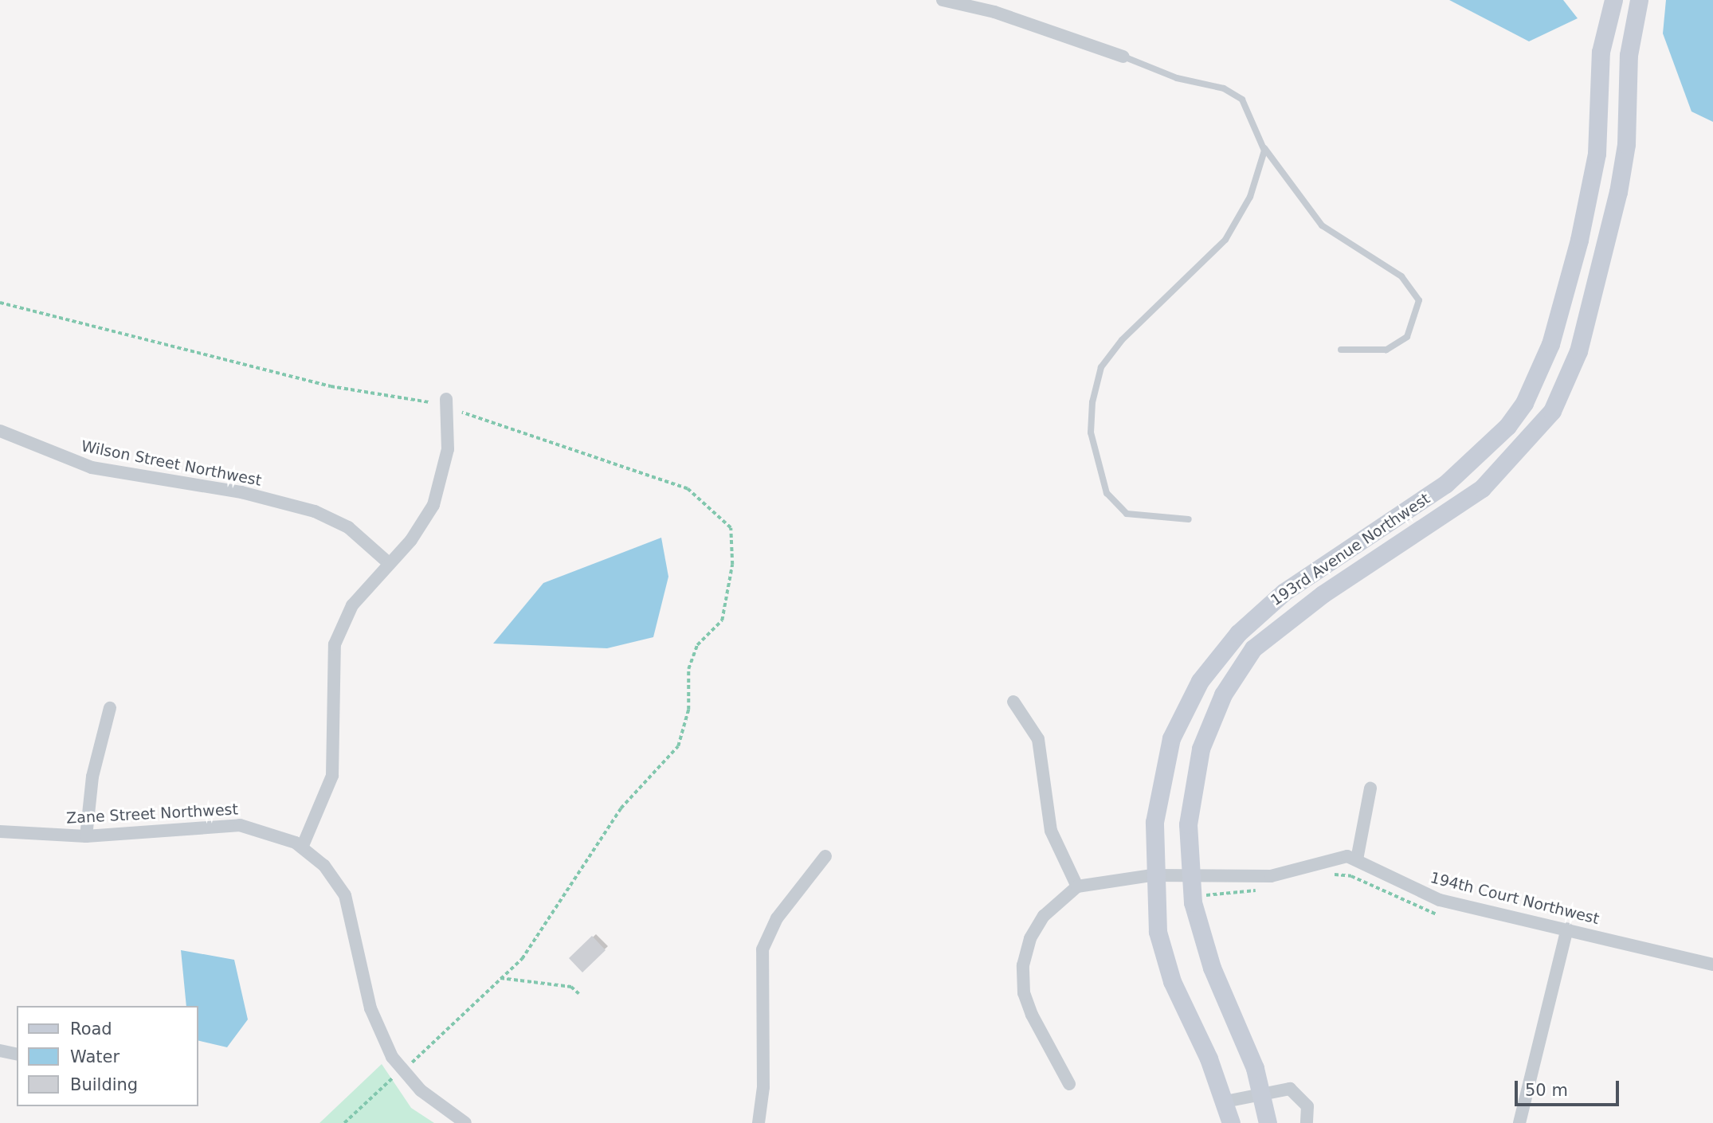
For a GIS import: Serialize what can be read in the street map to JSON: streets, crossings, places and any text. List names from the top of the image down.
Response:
{
  "streets": {
    "street": [
      "Wilson Street Northwest",
      "193rd Avenue Northwest",
      "Zane Street Northwest",
      "194th Court Northwest"
    ]
  },
  "crossings": [
    ["193rd Avenue Northwest", "194th Court Northwest"]
  ],
  "legend": ["Road", "Water", "Building"],
  "scale_bar": "50 m"
}
